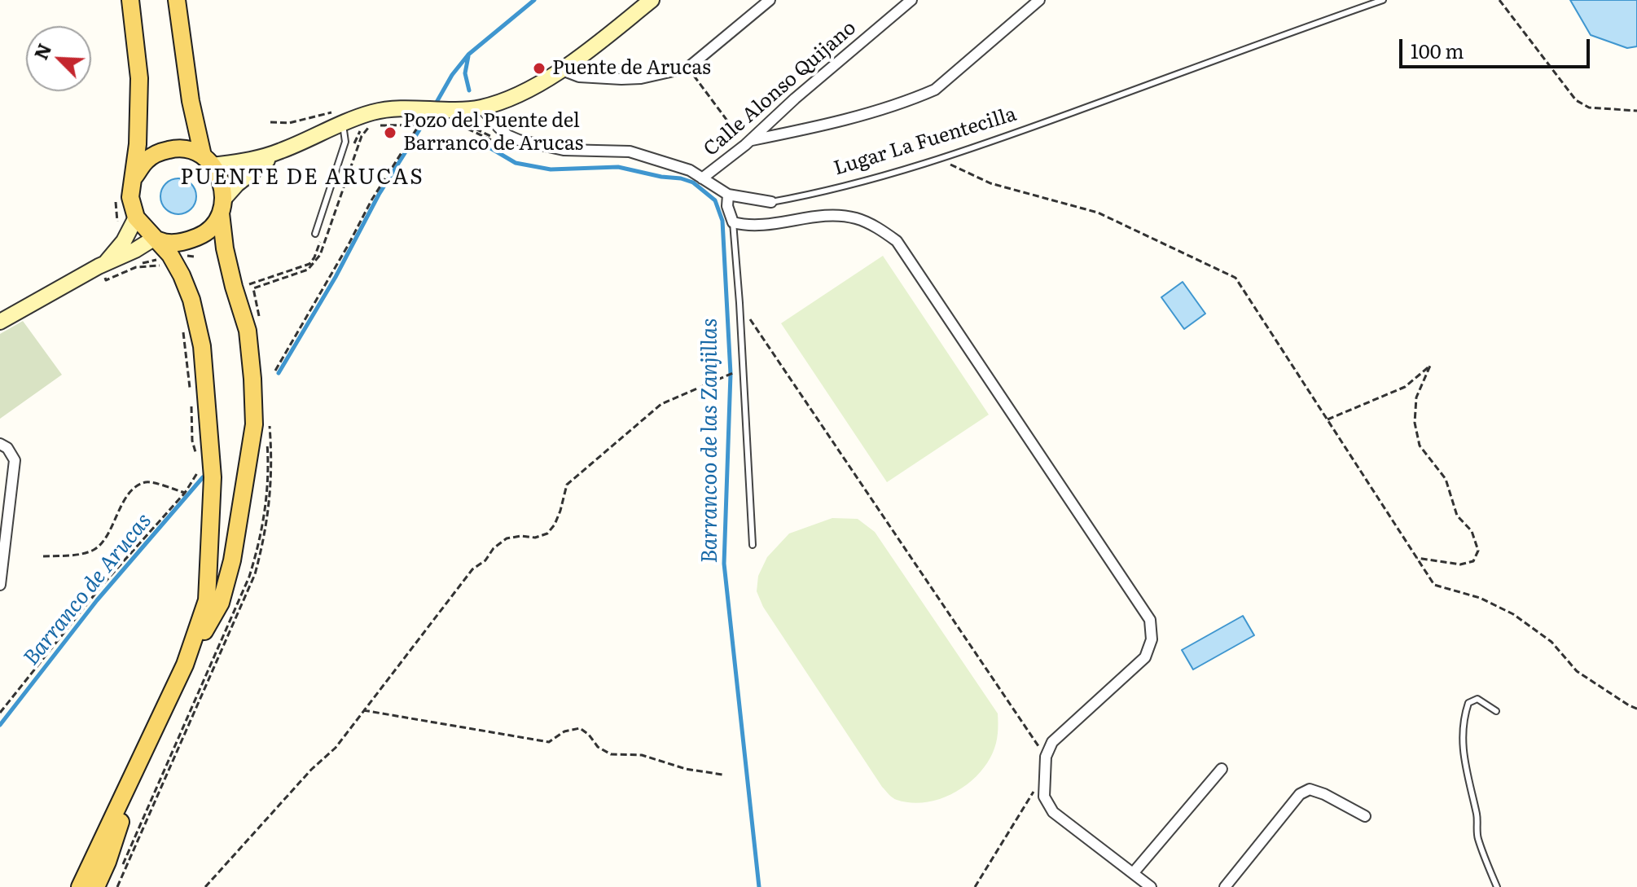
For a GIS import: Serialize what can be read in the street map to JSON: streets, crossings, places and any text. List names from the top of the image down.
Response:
{
  "streets": {
    "street": ["Calle Alonso Quijano", "Lugar La Fuentecilla"]
  },
  "crossings": [
    ["Calle Alonso Quijano", "Lugar La Fuentecilla"]
  ],
  "districts": ["PUENTE DE ARUCAS"],
  "water": ["Barrancoo de las Zanjillas", "Barranco de Arucas"],
  "places": ["Puente de Arucas", "Pozo del Puente del Barranco de Arucas"],
  "scale_bar": "100 m",
  "north": "top left"
}
